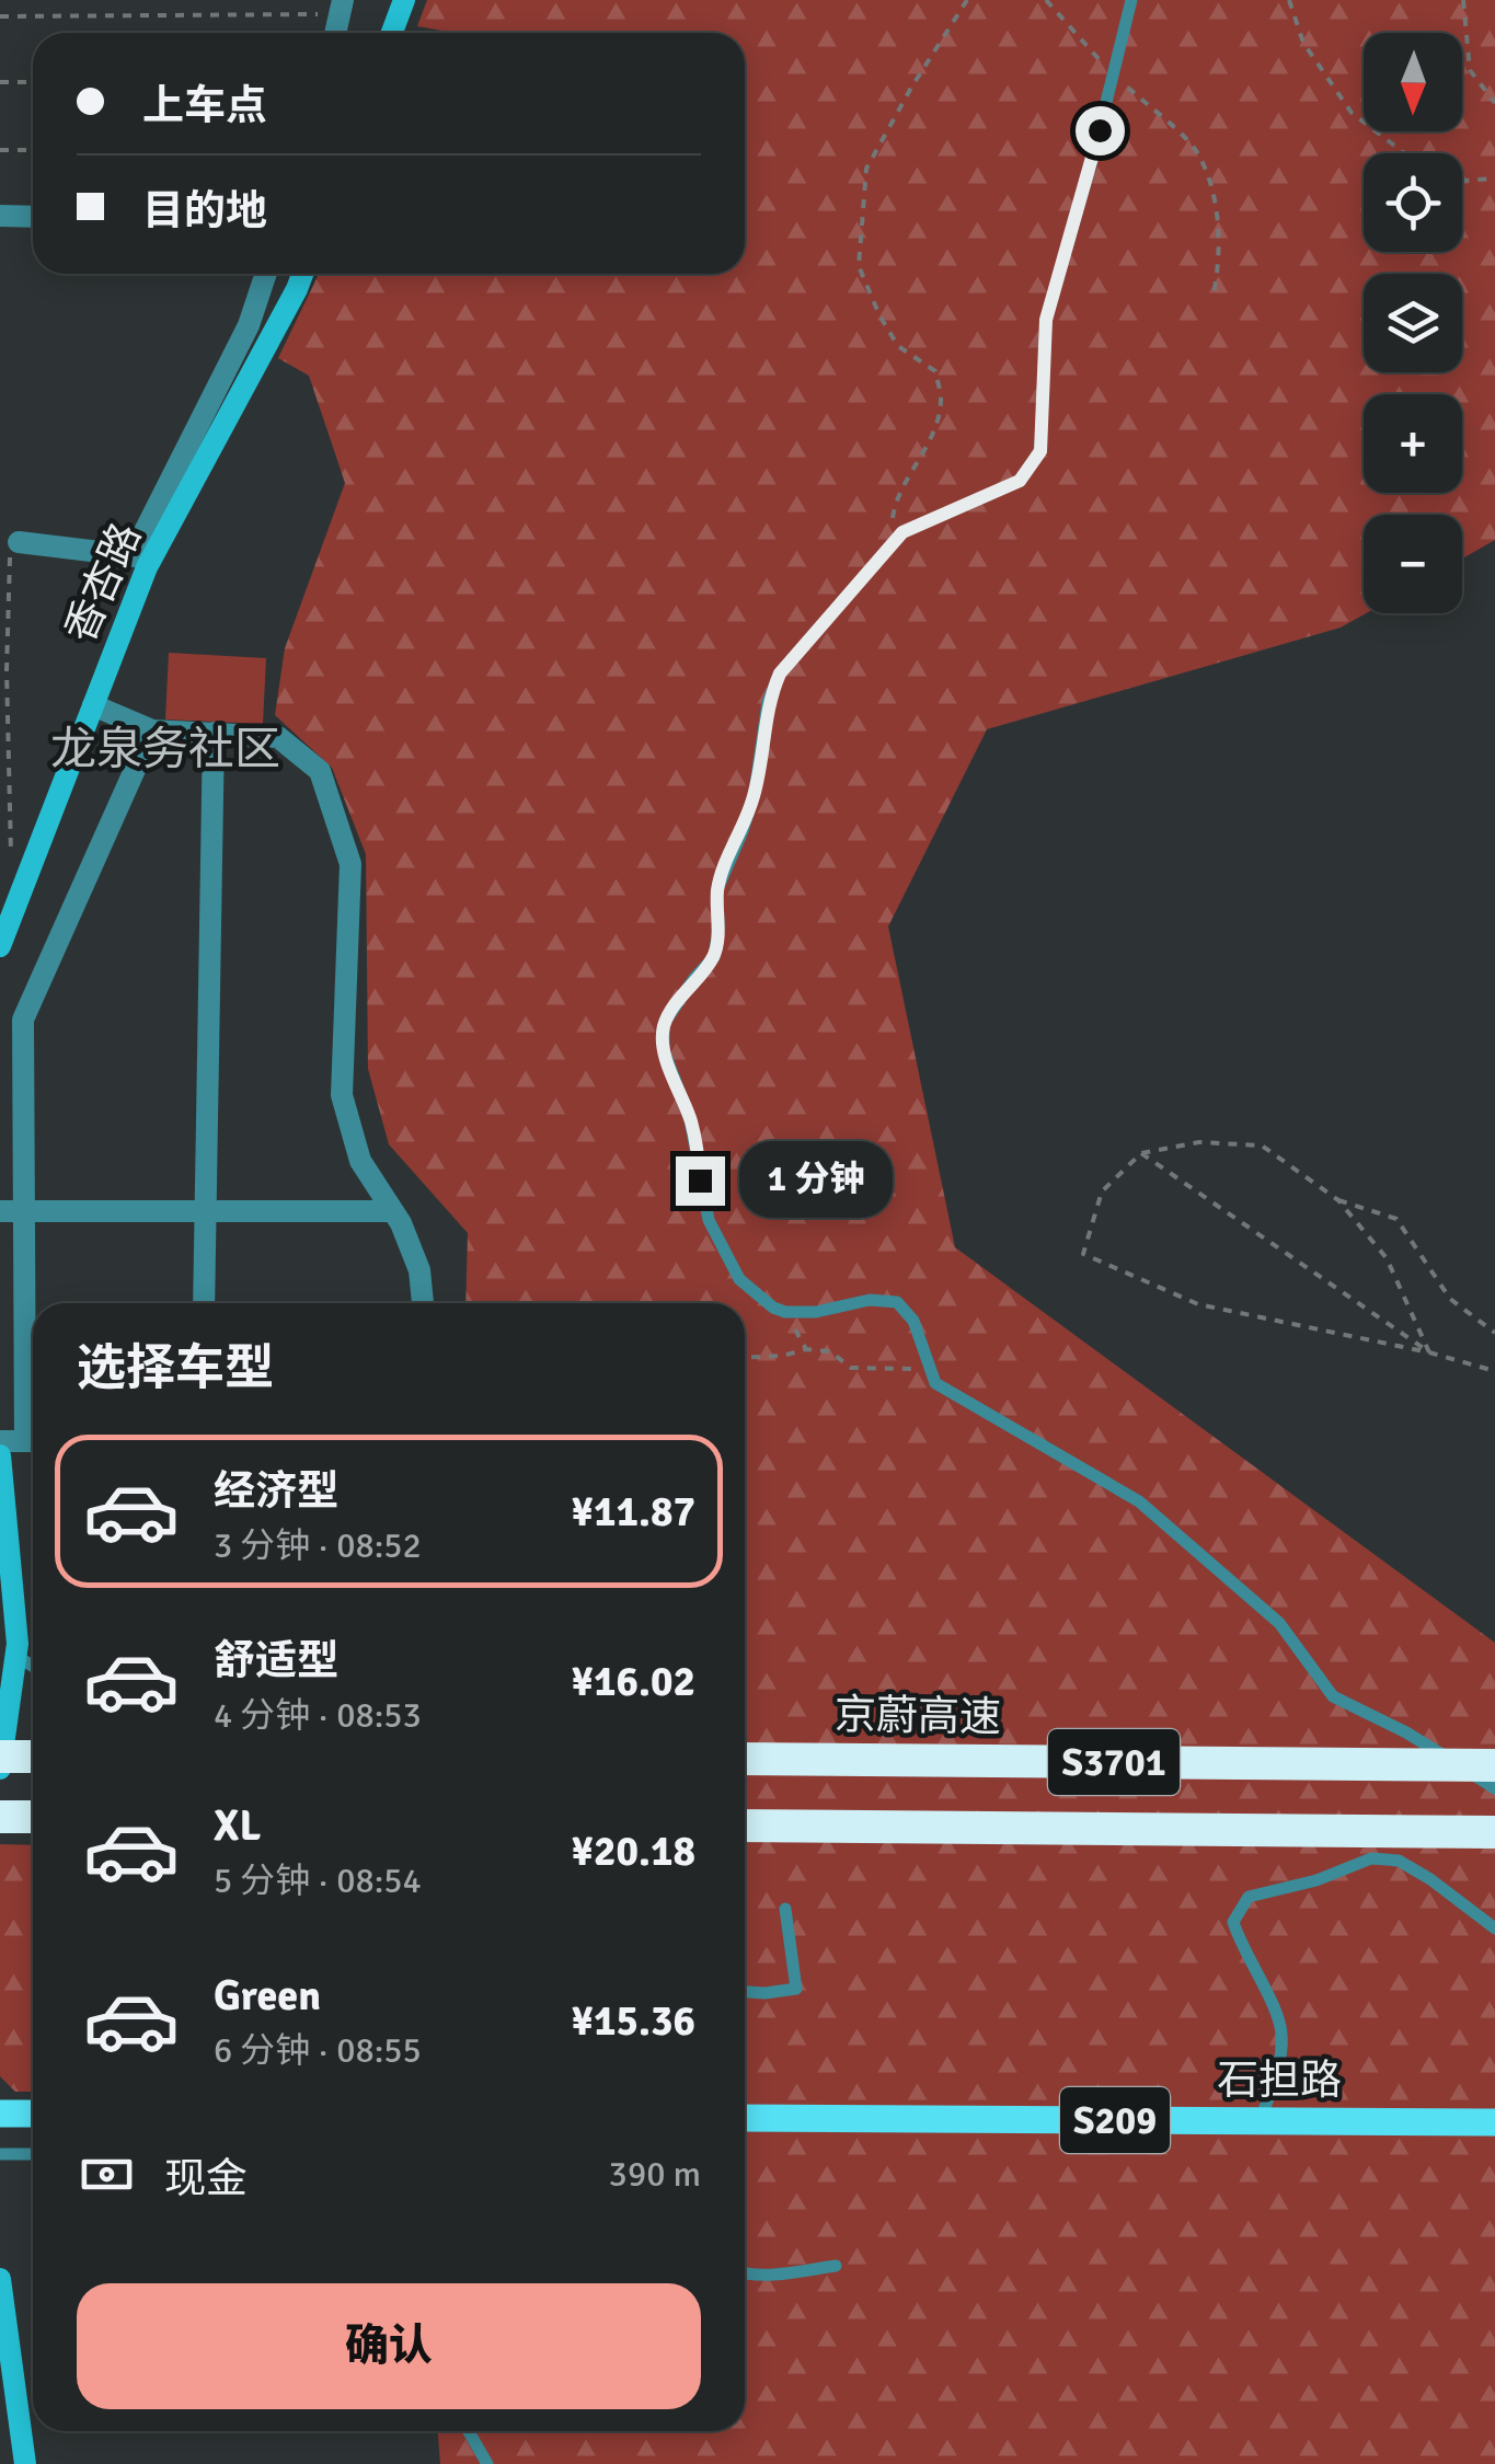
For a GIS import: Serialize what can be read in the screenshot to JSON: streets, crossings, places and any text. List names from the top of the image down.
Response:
{
  "streets": {
    "highway": ["京蔚高速", "S3701"],
    "main road": ["石担路", "S209"],
    "street": ["香杏路"]
  },
  "districts": ["龙泉务社区"],
  "north": "bottom",
  "page": {
    "map_buttons": ["+", "−"],
    "banner": ["上车点", "目的地"],
    "bubble": "1 分钟",
    "heading": "选择车型",
    "list": [
      {
        "name": "经济型",
        "note": "3 分钟 · 08:52",
        "value": "¥11.87"
      },
      {
        "name": "舒适型",
        "note": "4 分钟 · 08:53",
        "value": "¥16.02"
      },
      {
        "name": "XL",
        "note": "5 分钟 · 08:54",
        "value": "¥20.18"
      },
      {
        "name": "Green",
        "note": "6 分钟 · 08:55",
        "value": "¥15.36"
      }
    ],
    "pay": ["现金", "390 m"],
    "buttons": "确认"
  }
}
